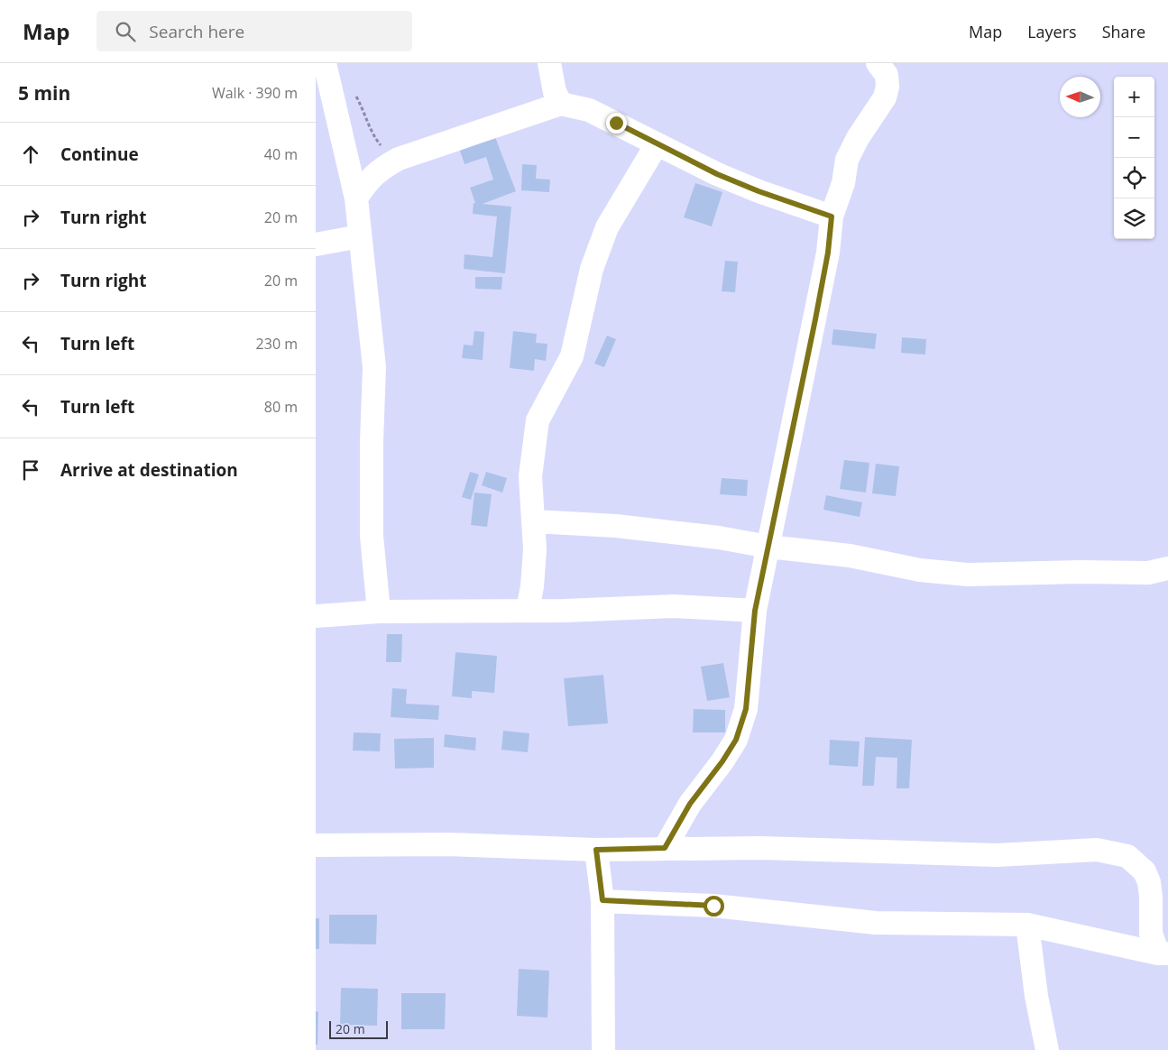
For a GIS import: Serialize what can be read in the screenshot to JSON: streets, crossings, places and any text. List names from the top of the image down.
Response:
{
  "scale_bar": "20 m",
  "north": "left",
  "page": {
    "header": "Map",
    "search": "Search here",
    "nav": ["Map", "Layers", "Share"],
    "heading": ["5 min", "Walk · 390 m"],
    "map_buttons": ["+", "−"],
    "list": [
      ["Continue", "40 m"],
      ["Turn right", "20 m"],
      ["Turn right", "20 m"],
      ["Turn left", "230 m"],
      ["Turn left", "80 m"],
      "Arrive at destination"
    ],
    "scale": "20 m"
  }
}
